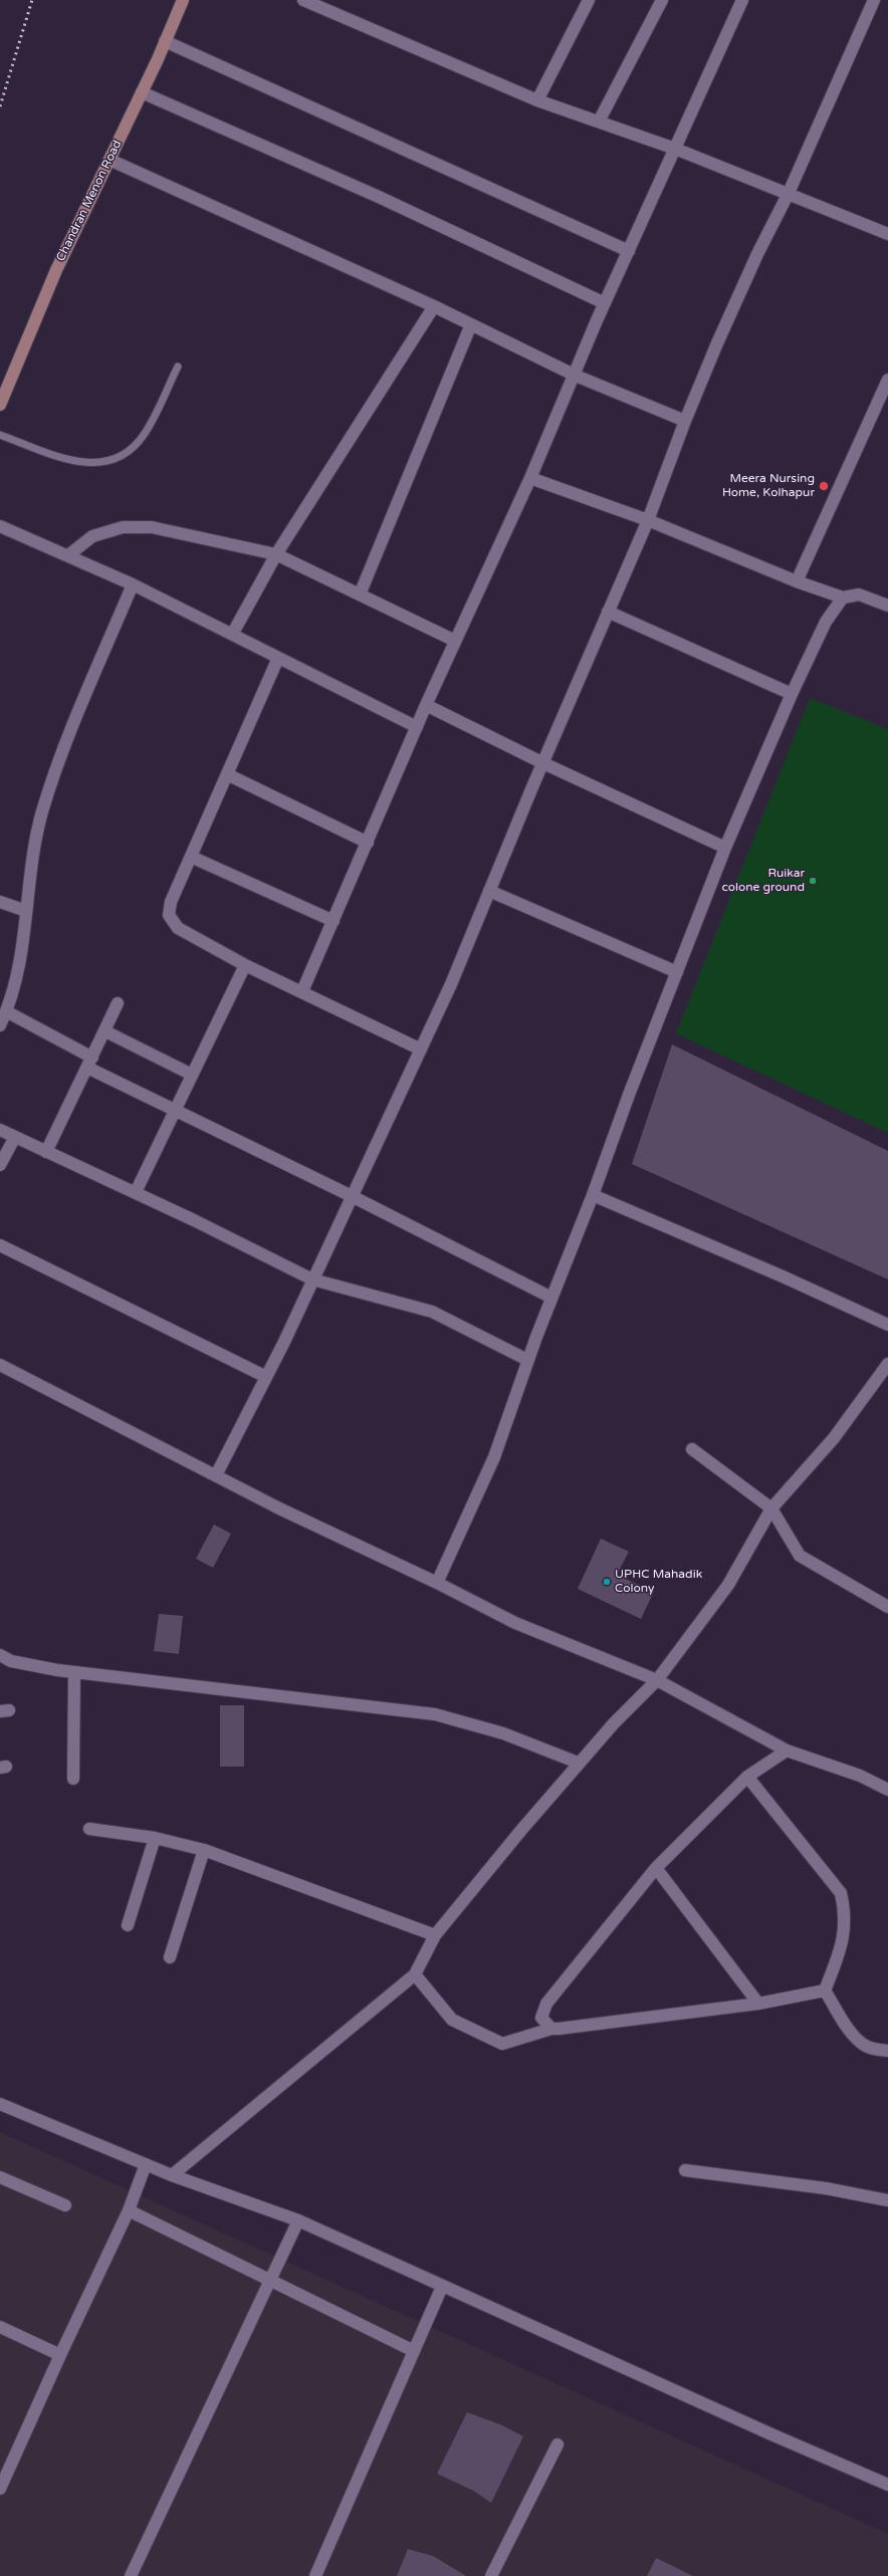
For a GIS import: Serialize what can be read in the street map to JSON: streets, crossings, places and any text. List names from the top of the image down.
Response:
{
  "streets": {
    "street": ["Chandran Menon Road"]
  },
  "places": ["Meera Nursing Home, Kolhapur", "Ruikar colone ground", "UPHC Mahadik Colony"]
}
